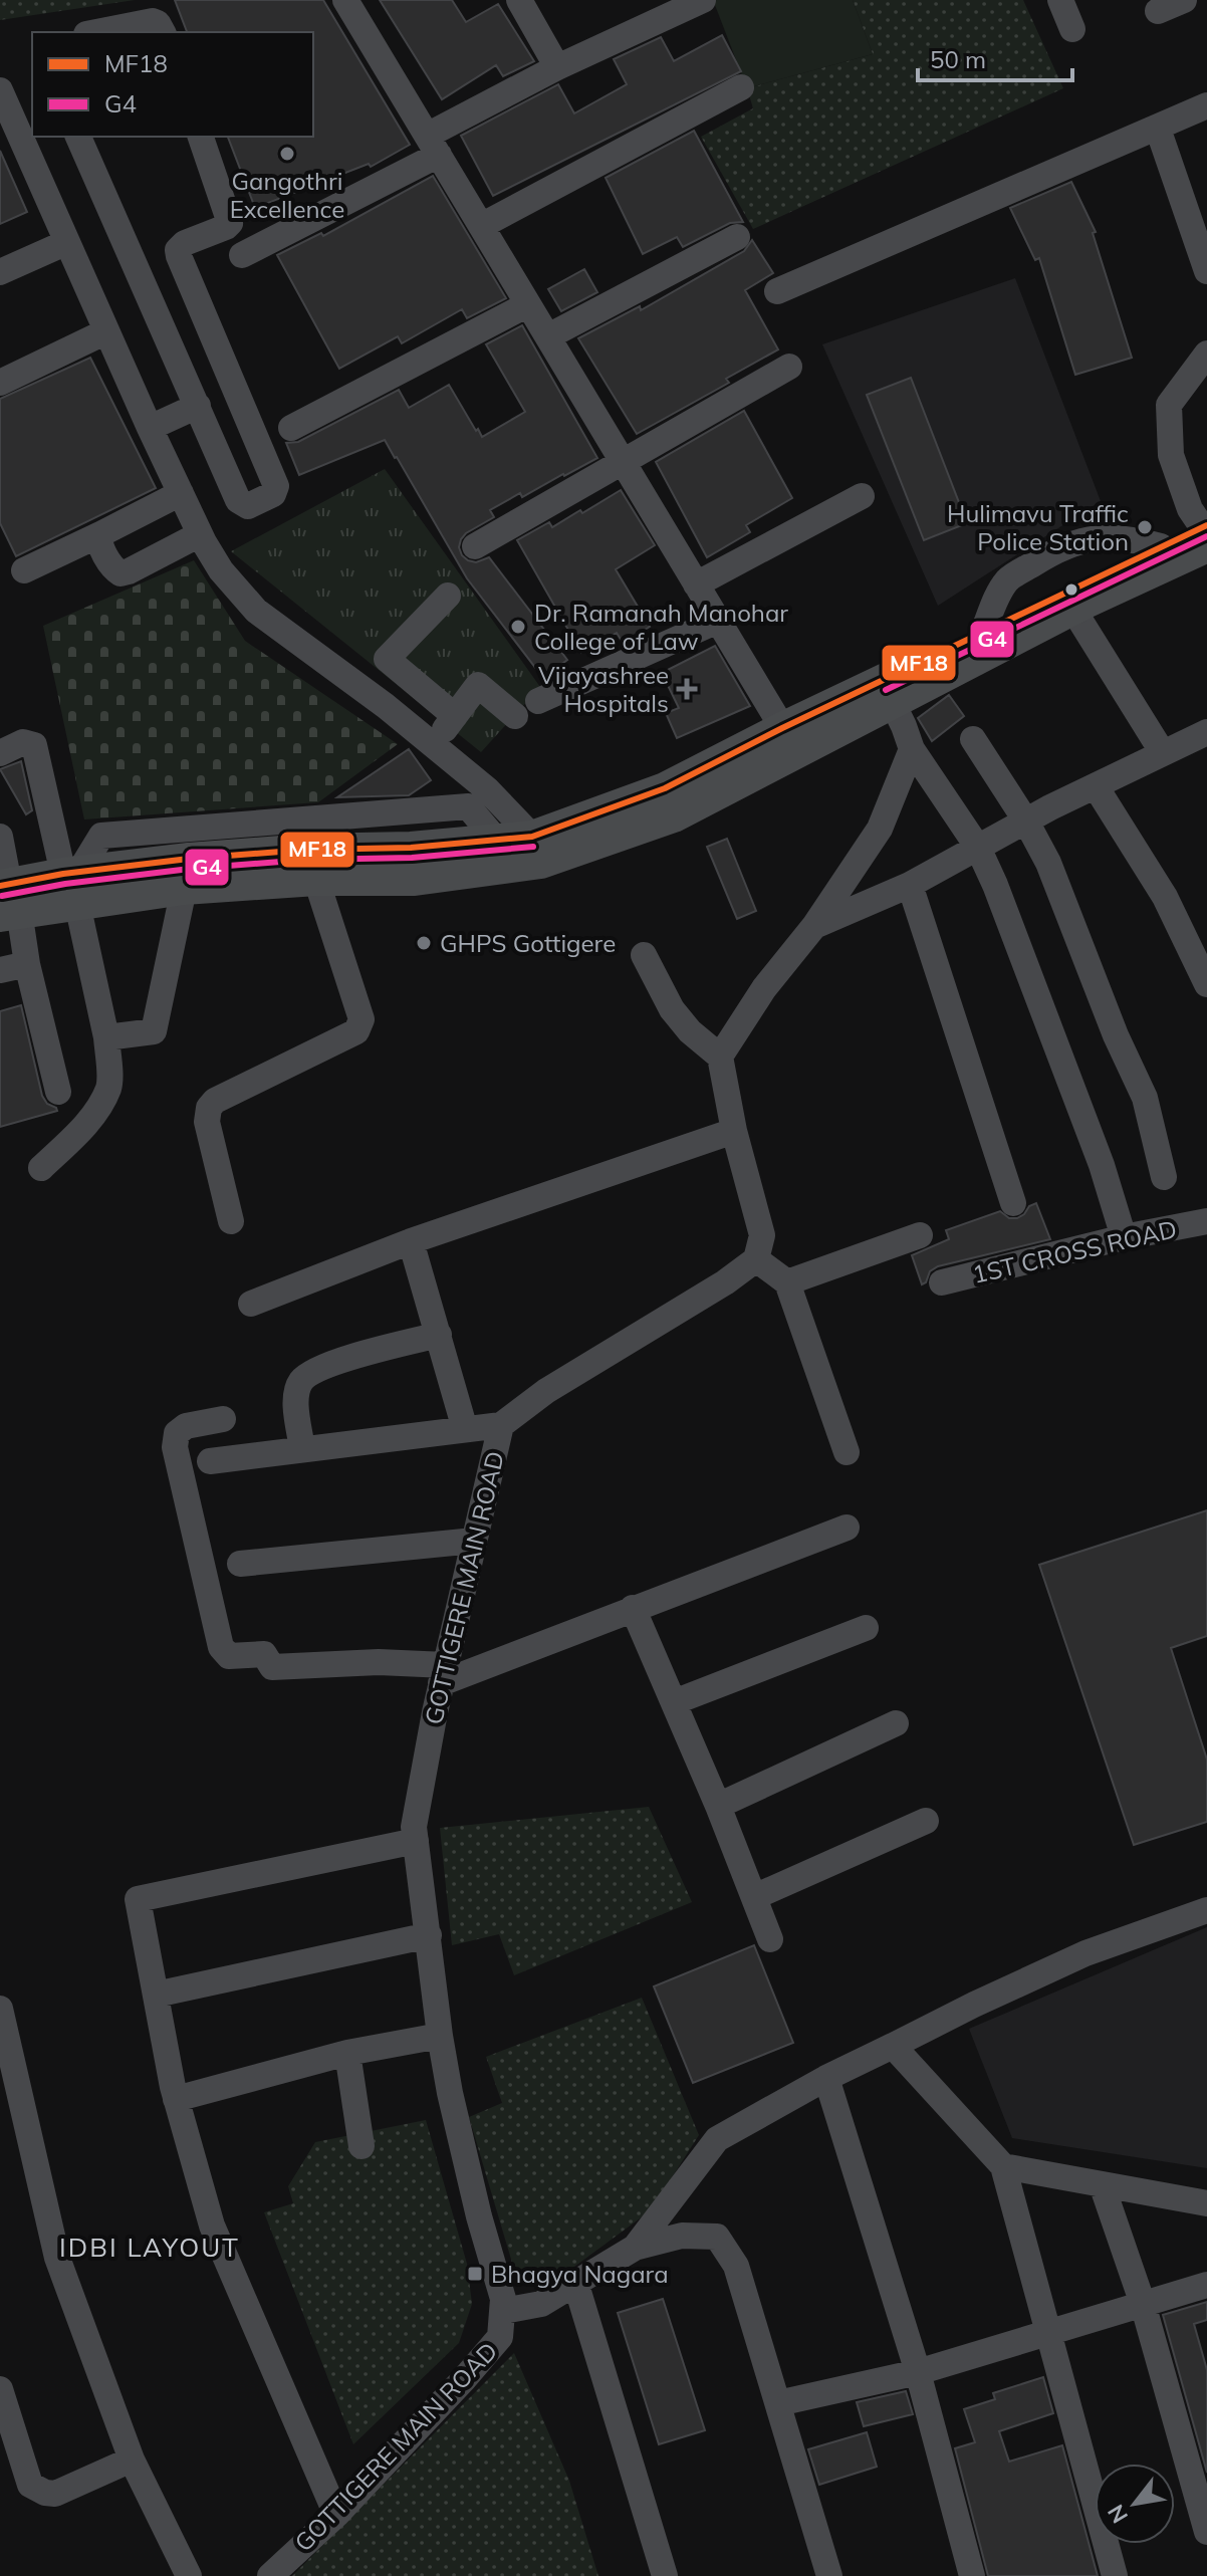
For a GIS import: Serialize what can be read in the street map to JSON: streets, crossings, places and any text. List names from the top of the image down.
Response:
{
  "streets": {
    "street": ["1ST CROSS ROAD", "GOTTIGERE MAIN ROAD"]
  },
  "districts": ["IDBI LAYOUT"],
  "places": {
    "other": [
      "Gangothri Excellence",
      "Hulimavu Traffic Police Station",
      "Dr. Ramanah Manohar College of Law",
      "GHPS Gottigere"
    ],
    "health": ["Vijayashree Hospitals"],
    "transit": ["Bhagya Nagara"]
  },
  "lines": ["transit line MF18", "transit line G4"],
  "legend": ["MF18", "G4"],
  "scale_bar": "50 m",
  "north": "bottom left"
}
